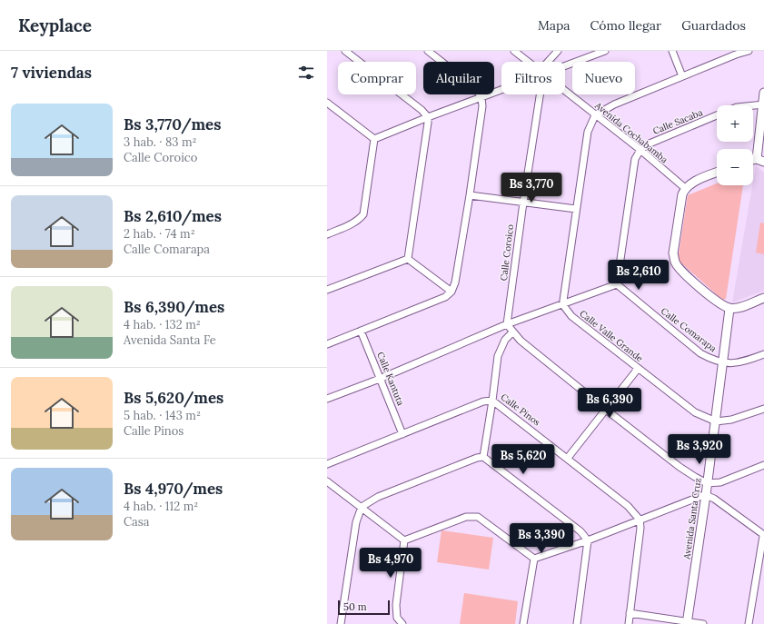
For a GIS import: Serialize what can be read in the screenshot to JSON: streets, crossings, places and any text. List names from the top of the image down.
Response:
{
  "streets": {
    "street": [
      "Calle Sacaba",
      "Avenida Cochabamba",
      "Calle Coroico",
      "Calle Comarapa",
      "Calle Valle Grande",
      "Calle Kantuta",
      "Calle Pinos",
      "Avenida Santa Cruz"
    ]
  },
  "crossings": [
    ["Calle Sacaba", "Avenida Cochabamba"],
    ["Calle Comarapa", "Avenida Santa Cruz"],
    ["Calle Valle Grande", "Avenida Santa Cruz"],
    ["Calle Kantuta", "Calle Pinos"]
  ],
  "scale_bar": "50 m",
  "page": {
    "header": "Keyplace",
    "nav": ["Mapa", "Cómo llegar", "Guardados"],
    "heading": "7 viviendas",
    "chip": [
      "Comprar",
      "Alquilar",
      "Filtros",
      "Nuevo"
    ],
    "list": [
      {
        "name": "Bs 3,770/mes",
        "note": "3 hab. · 83 m² · Calle Coroico"
      },
      {
        "name": "Bs 2,610/mes",
        "note": "2 hab. · 74 m² · Calle Comarapa"
      },
      {
        "name": "Bs 6,390/mes",
        "note": "4 hab. · 132 m² · Avenida Santa Fe"
      },
      {
        "name": "Bs 5,620/mes",
        "note": "5 hab. · 143 m² · Calle Pinos"
      },
      {
        "name": "Bs 4,970/mes",
        "note": "4 hab. · 112 m² · Casa"
      }
    ],
    "map_buttons": ["+", "−"],
    "price": [
      "Bs 3,770",
      "Bs 2,610",
      "Bs 6,390",
      "Bs 3,920",
      "Bs 5,620",
      "Bs 3,390",
      "Bs 4,970"
    ],
    "scale": "50 m"
  }
}
